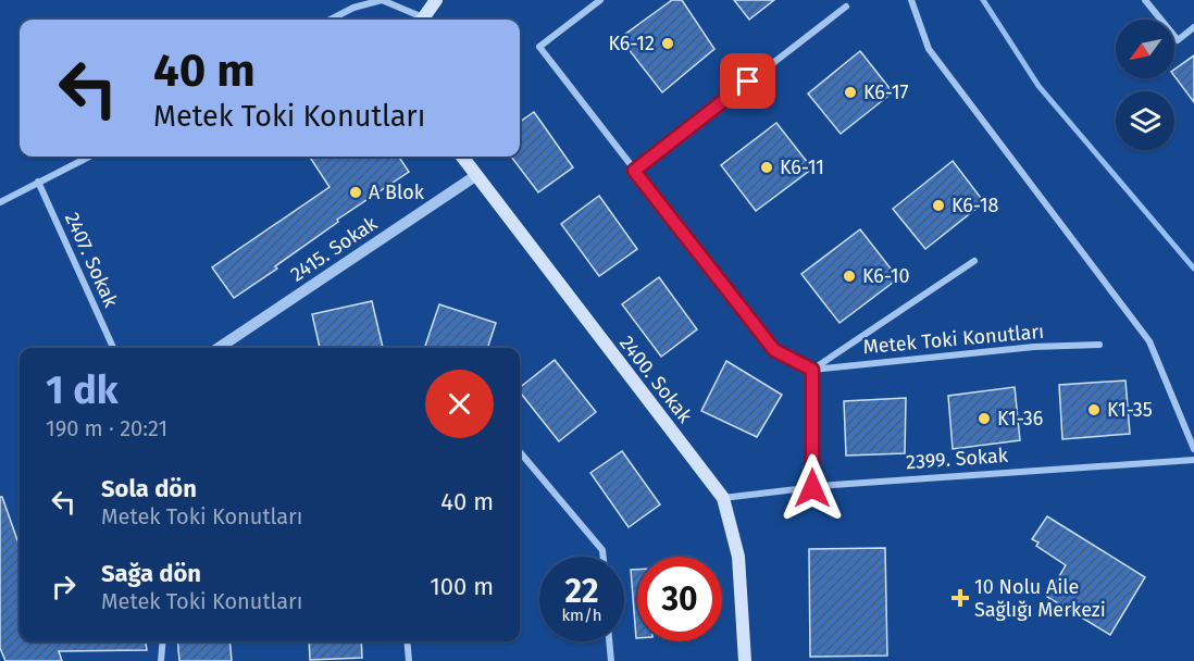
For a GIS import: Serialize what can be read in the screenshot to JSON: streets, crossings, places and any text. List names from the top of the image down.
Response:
{
  "streets": {
    "main road": ["2400. Sokak"],
    "street": [
      "2415. Sokak",
      "2407. Sokak",
      "Metek Toki Konutları",
      "2399. Sokak"
    ]
  },
  "crossings": [
    ["2415. Sokak", "2400. Sokak"],
    ["2400. Sokak", "2399. Sokak"]
  ],
  "places": {
    "other": [
      "K6-12",
      "K6-17",
      "K6-11",
      "A Blok",
      "K6-18",
      "K6-10",
      "K1-35",
      "K1-36"
    ],
    "health": ["10 Nolu Aile Sağlığı Merkezi"]
  },
  "north": "bottom left",
  "page": {
    "turn": ["40 m", "Metek Toki Konutları"],
    "heading": ["1 dk", "190 m · 20:21"],
    "list": [
      {
        "name": "Sola dön",
        "note": "Metek Toki Konutları",
        "value": "40 m"
      },
      {
        "name": "Sağa dön",
        "note": "Metek Toki Konutları",
        "value": "100 m"
      }
    ],
    "speed": "22 km/h",
    "limit": "30"
  }
}
